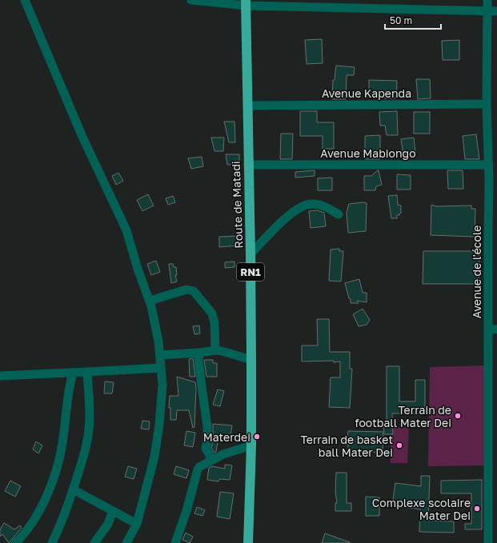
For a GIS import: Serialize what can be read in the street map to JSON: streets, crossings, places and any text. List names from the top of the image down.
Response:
{
  "streets": {
    "highway": ["Route de Matadi", "RN1"],
    "street": ["Avenue Kapenda", "Avenue Mabiongo", "Avenue de l'école"]
  },
  "crossings": [
    ["Avenue Kapenda", "Route de Matadi"],
    ["Avenue Kapenda", "Avenue de l'école"],
    ["Avenue Mabiongo", "Route de Matadi"],
    ["Avenue Mabiongo", "Avenue de l'école"]
  ],
  "places": [
    "Terrain de football Mater Dei",
    "Materdei",
    "Terrain de basket ball Mater Dei",
    "Complexe scolaire Mater Dei"
  ],
  "scale_bar": "50 m"
}
